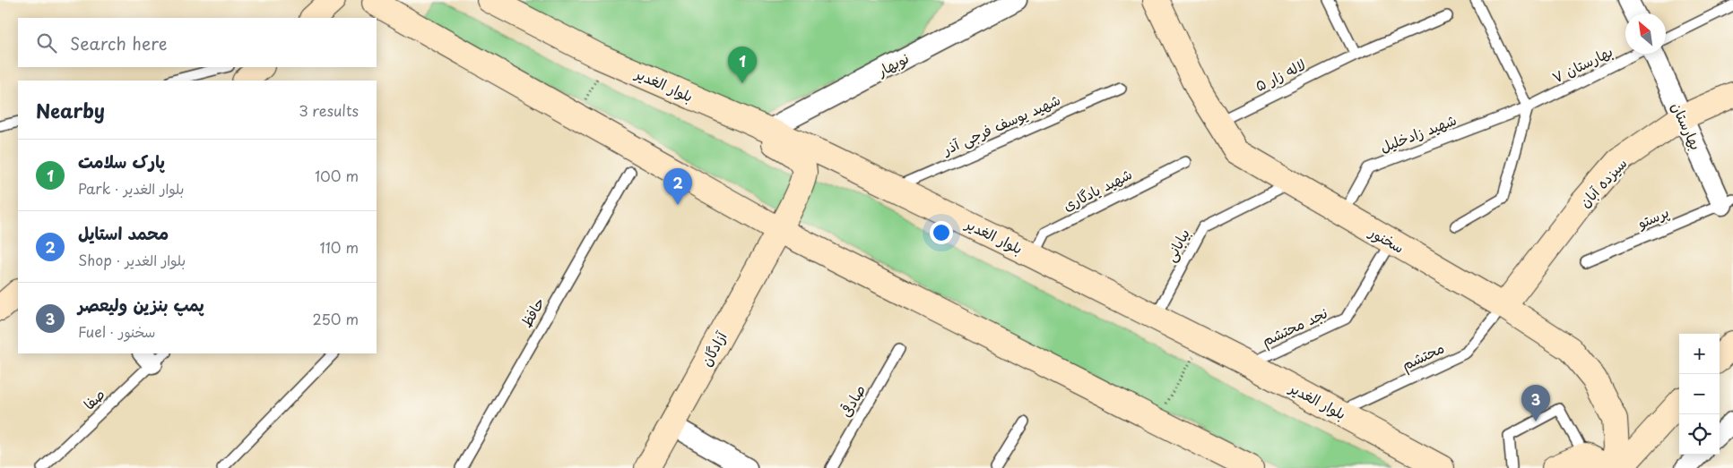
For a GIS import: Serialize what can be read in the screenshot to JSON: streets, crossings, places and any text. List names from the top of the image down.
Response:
{
  "streets": {
    "street": [
      "نوبهار",
      "بلوار الغدیر",
      "بهارستان",
      "سیزده آبان",
      "سخنور",
      "آزادگان"
    ],
    "lane": [
      "بهارستان ۷",
      "لاله زار ۵",
      "شهید یوسف فرجی آذر",
      "شهید زادخلیل",
      "شهید یادگاری",
      "پرستو",
      "بیابانی",
      "حافظ",
      "نجد محتشم",
      "محتشم",
      "صفا",
      "صادقی"
    ]
  },
  "crossings": [
    ["نوبهار", "بلوار الغدیر"],
    ["بهارستان ۷", "شهید زادخلیل"],
    ["لاله زار ۵", "سخنور"],
    ["بلوار الغدیر", "شهید یوسف فرجی آذر"],
    ["بلوار الغدیر", "شهید یادگاری"],
    ["بلوار الغدیر", "بیابانی"],
    ["بلوار الغدیر", "نجد محتشم"],
    ["بلوار الغدیر", "آزادگان"],
    ["بلوار الغدیر", "محتشم"],
    ["بهارستان", "سیزده آبان"],
    ["بهارستان", "پرستو"],
    ["شهید زادخلیل", "سخنور"],
    ["سیزده آبان", "سخنور"],
    ["سیزده آبان", "محتشم"],
    ["سخنور", "بیابانی"],
    ["سخنور", "نجد محتشم"],
    ["سخنور", "محتشم"]
  ],
  "north": "top left",
  "page": {
    "search": "Search here",
    "pins": ["1", "2", "3"],
    "heading": ["Nearby", "3 results"],
    "list": [
      {
        "mark": "1",
        "name": "پارک سلامت",
        "note": "Park · بلوار الغدیر",
        "value": "100 m"
      },
      {
        "mark": "2",
        "name": "محمد استایل",
        "note": "Shop · بلوار الغدیر",
        "value": "110 m"
      },
      {
        "mark": "3",
        "name": "پمپ بنزین ولیعصر",
        "note": "Fuel · سخنور",
        "value": "250 m"
      }
    ],
    "map_buttons": ["+", "−"]
  }
}
